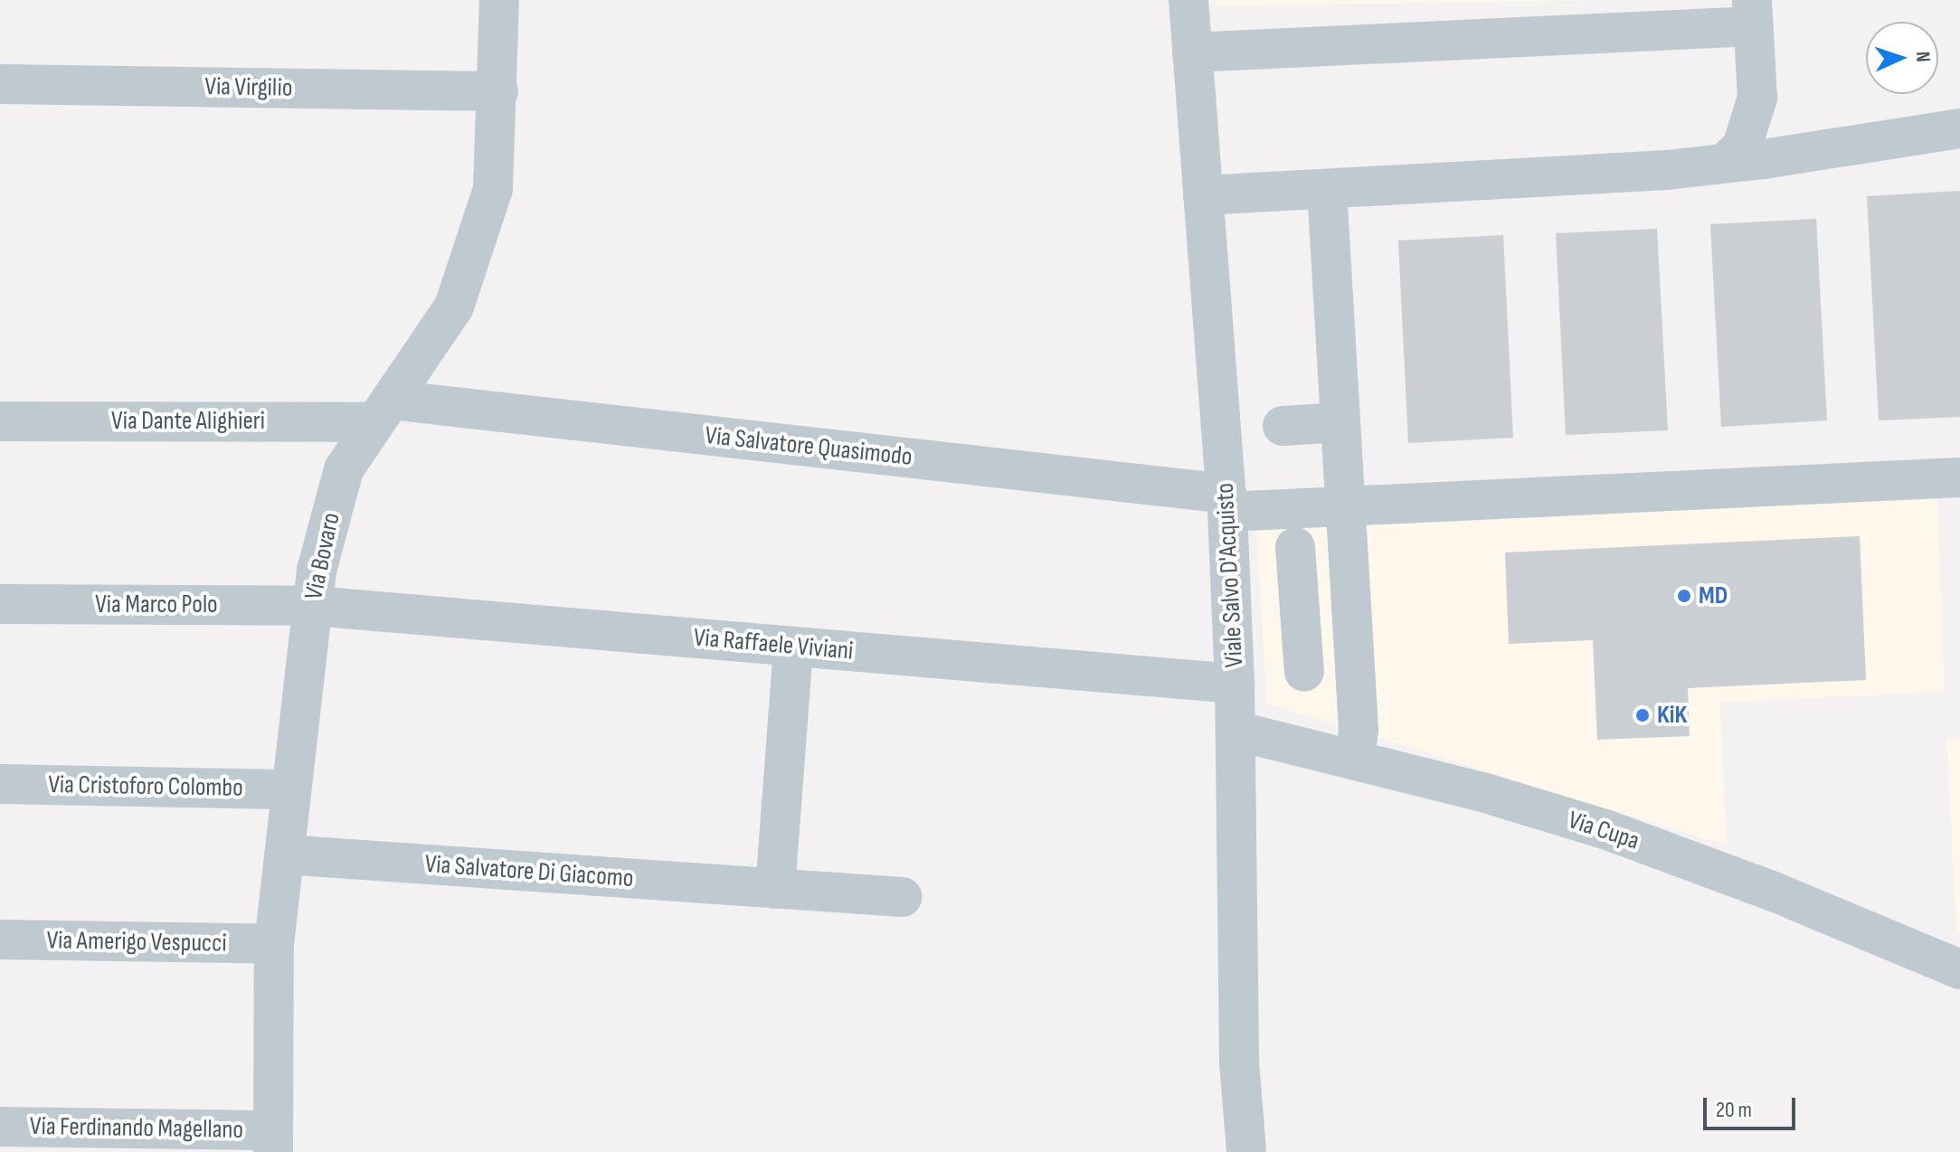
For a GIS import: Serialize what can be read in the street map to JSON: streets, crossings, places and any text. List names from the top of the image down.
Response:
{
  "streets": {
    "street": [
      "Via Virgilio",
      "Via Dante Alighieri",
      "Via Salvatore Quasimodo",
      "Via Bovaro",
      "Viale Salvo D'Acquisto",
      "Via Marco Polo",
      "Via Raffaele Viviani",
      "Via Cristoforo Colombo",
      "Via Cupa",
      "Via Salvatore Di Giacomo",
      "Via Amerigo Vespucci",
      "Via Ferdinando Magellano"
    ]
  },
  "crossings": [
    ["Via Virgilio", "Via Bovaro"],
    ["Via Dante Alighieri", "Via Salvatore Quasimodo"],
    ["Via Dante Alighieri", "Via Bovaro"],
    ["Via Salvatore Quasimodo", "Via Bovaro"],
    ["Via Salvatore Quasimodo", "Viale Salvo D'Acquisto"],
    ["Via Bovaro", "Via Marco Polo"],
    ["Via Bovaro", "Via Raffaele Viviani"],
    ["Via Bovaro", "Via Cristoforo Colombo"],
    ["Via Bovaro", "Via Salvatore Di Giacomo"],
    ["Via Bovaro", "Via Amerigo Vespucci"],
    ["Via Bovaro", "Via Ferdinando Magellano"],
    ["Viale Salvo D'Acquisto", "Via Raffaele Viviani"],
    ["Viale Salvo D'Acquisto", "Via Cupa"],
    ["Via Marco Polo", "Via Raffaele Viviani"]
  ],
  "places": ["MD", "KiK"],
  "scale_bar": "20 m",
  "north": "right"
}
